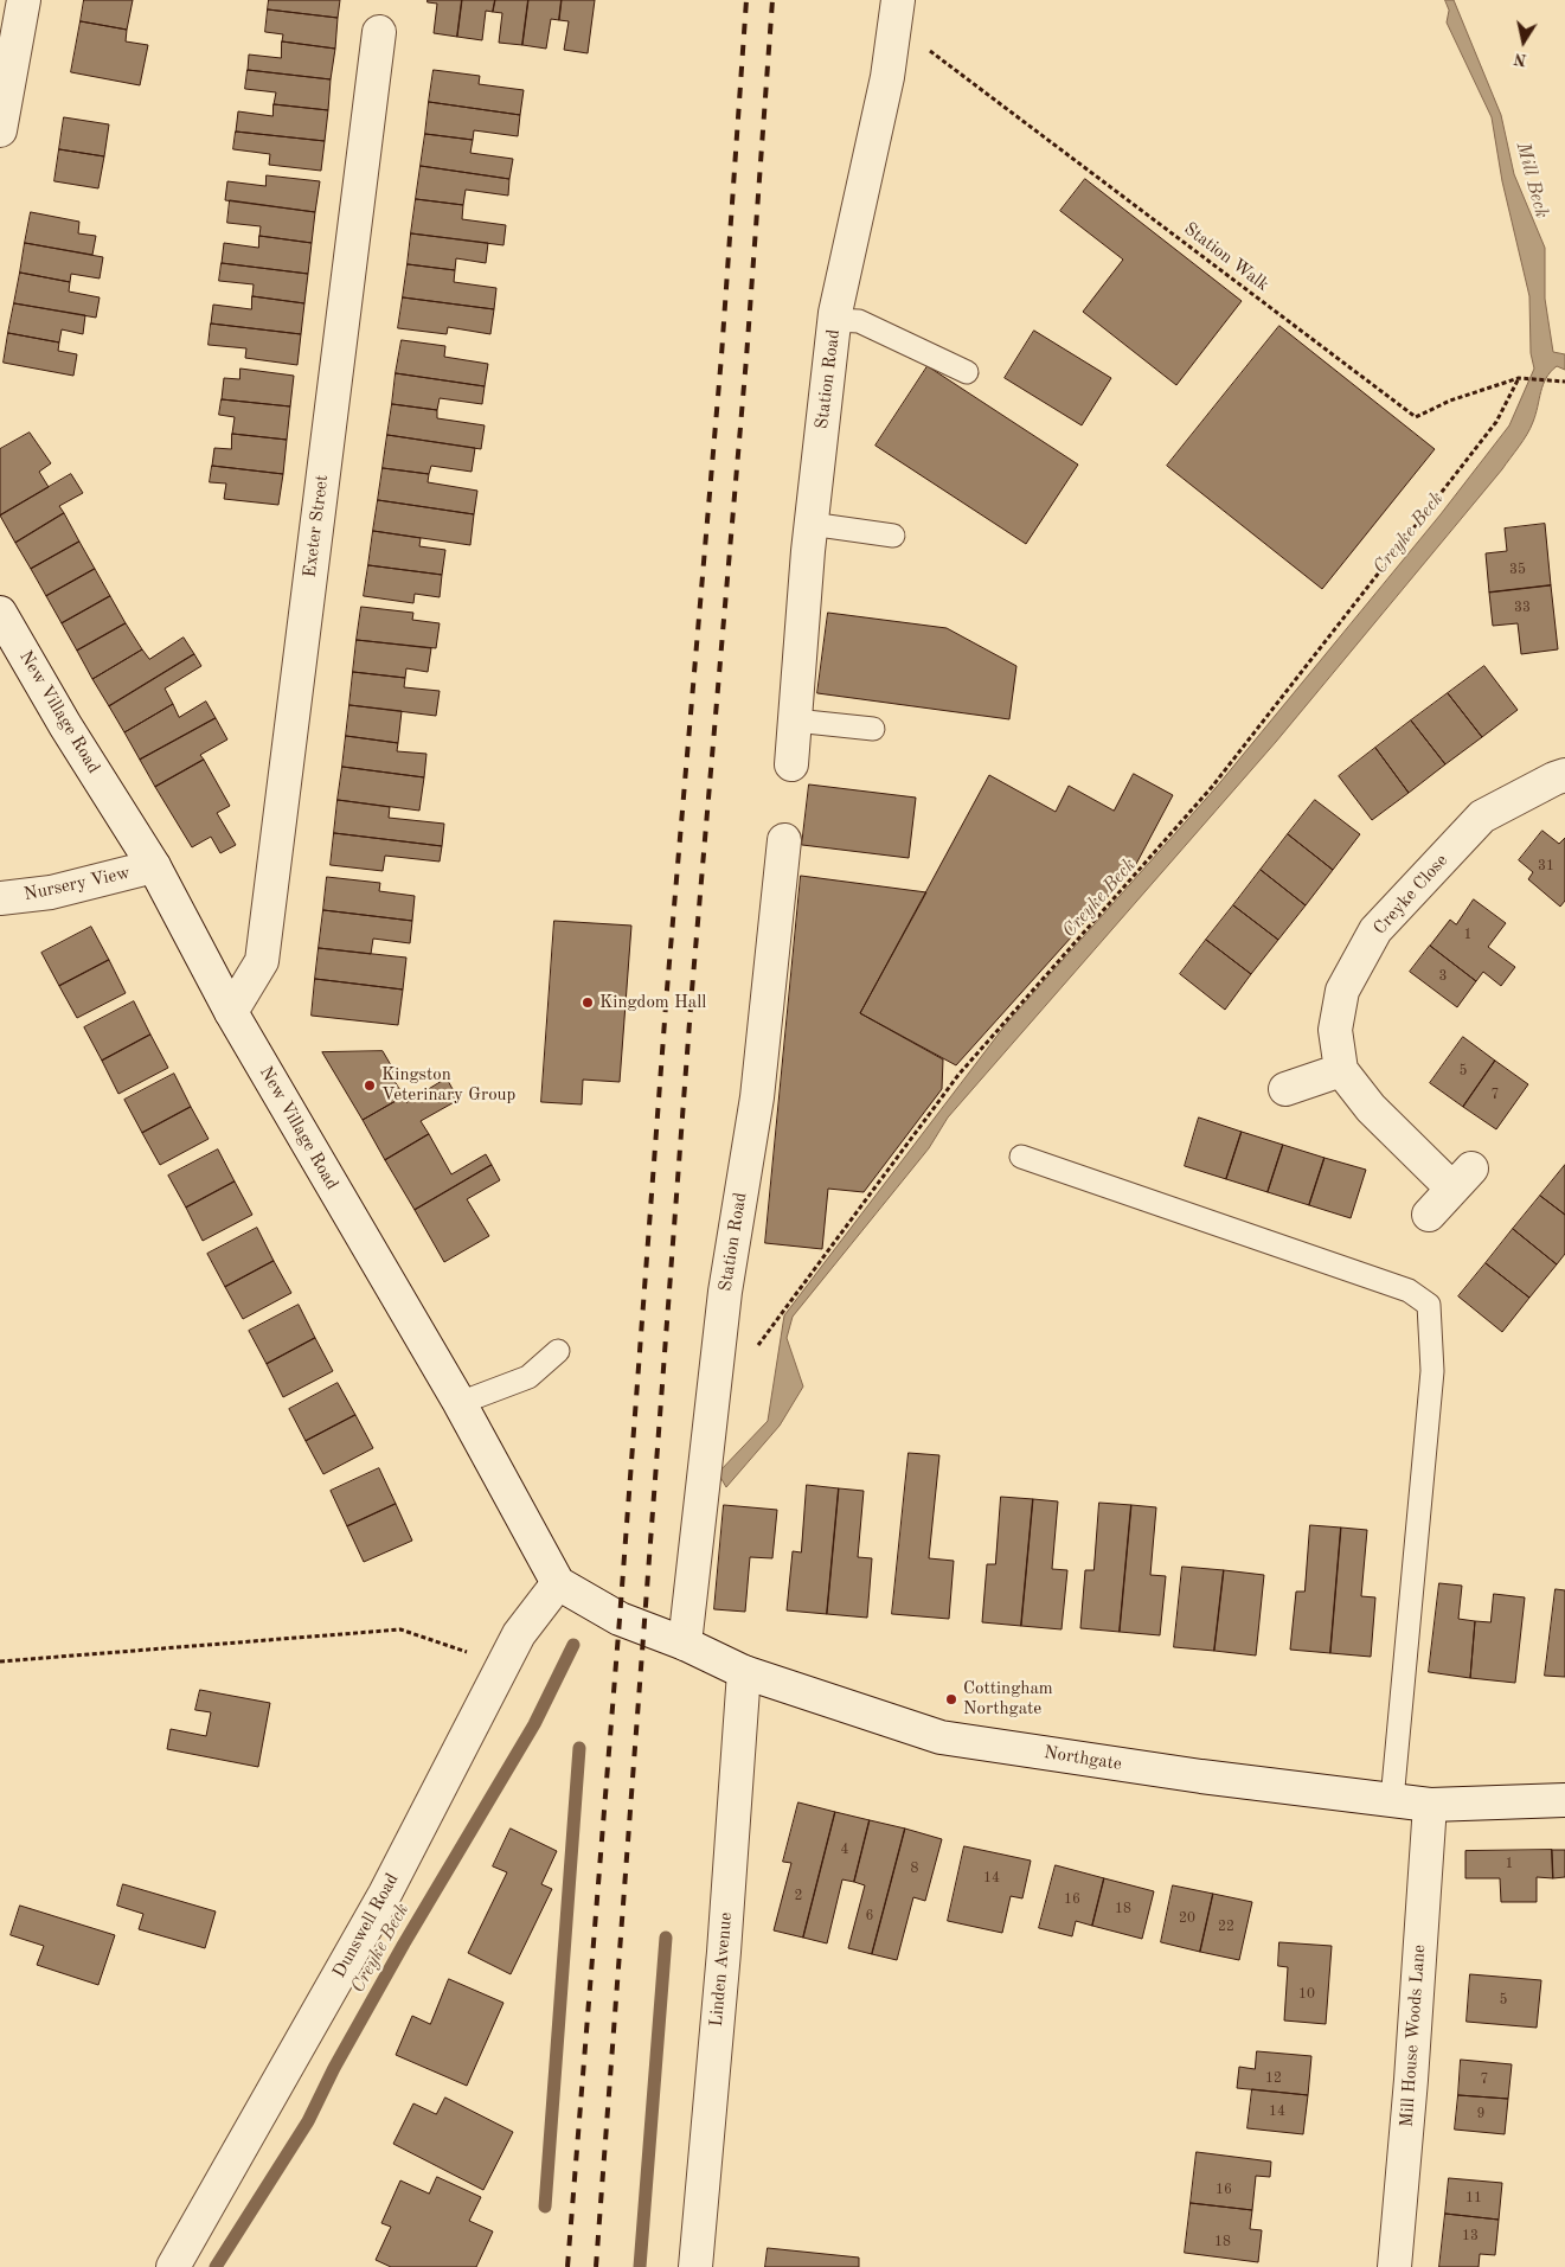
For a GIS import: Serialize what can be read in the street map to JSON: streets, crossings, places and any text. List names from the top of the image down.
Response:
{
  "streets": {
    "street": [
      "Station Road",
      "Exeter Street",
      "New Village Road",
      "Nursery View",
      "Creyke Close",
      "Northgate",
      "Dunswell Road",
      "Linden Avenue",
      "Mill House Woods Lane"
    ],
    "path": ["Station Walk"]
  },
  "crossings": [
    ["Station Walk", "Station Road"],
    ["Station Road", "Northgate"],
    ["Exeter Street", "New Village Road"],
    ["New Village Road", "Nursery View"],
    ["New Village Road", "Northgate"],
    ["New Village Road", "Dunswell Road"],
    ["Northgate", "Dunswell Road"],
    ["Northgate", "Linden Avenue"],
    ["Northgate", "Mill House Woods Lane"]
  ],
  "water": ["Mill Beck", "Creyke Beck"],
  "places": ["Kingdom Hall", "Kingston Veterinary Group", "Cottingham Northgate"],
  "house_numbers": [
    "35",
    "33",
    "31",
    "1",
    "3",
    "5",
    "7",
    "4",
    "1",
    "8",
    "14",
    "2",
    "16",
    "18",
    "6",
    "20",
    "22",
    "10",
    "5",
    "12",
    "7",
    "14",
    "9",
    "16",
    "11",
    "13",
    "18"
  ],
  "north": "bottom"
}
